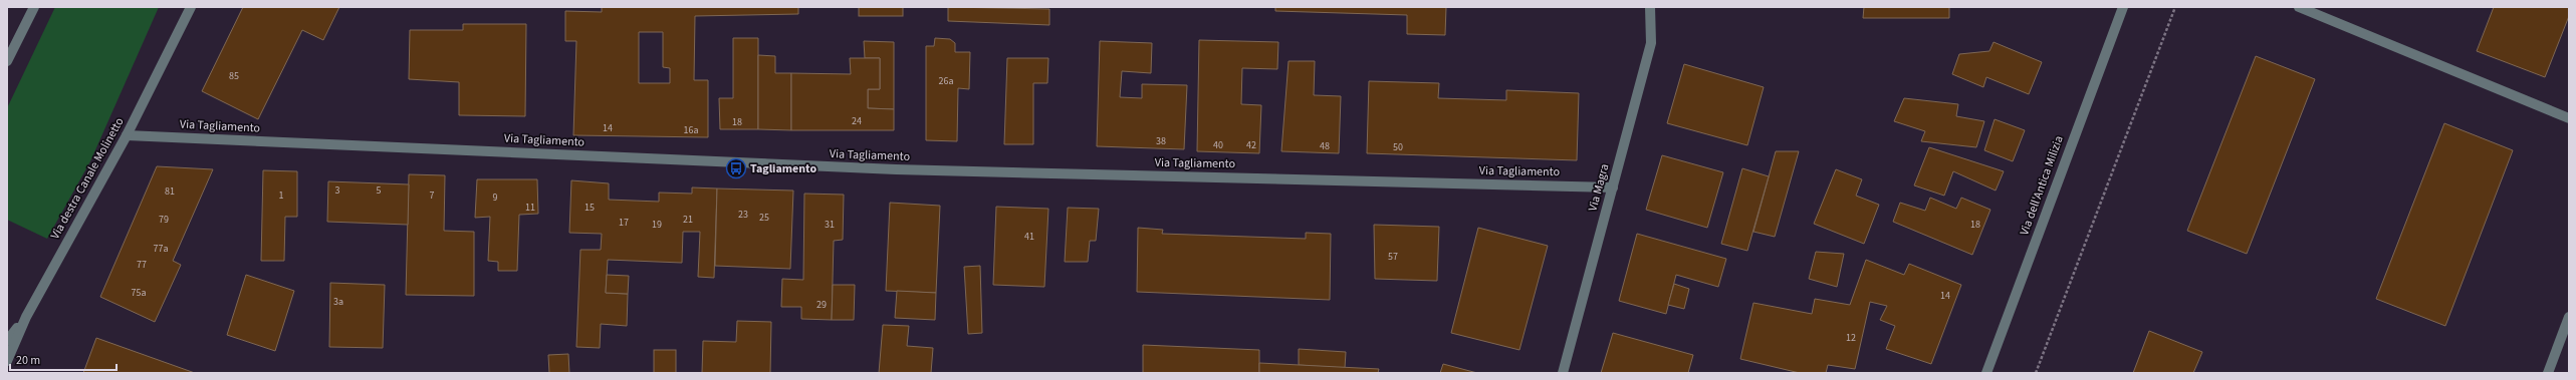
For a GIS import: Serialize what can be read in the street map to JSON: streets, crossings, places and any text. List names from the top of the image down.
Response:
{
  "streets": {
    "street": [
      "Via Tagliamento",
      "Via destra Canale Molinetto",
      "Via dell'Antica Milizia",
      "Via Magra"
    ]
  },
  "crossings": [
    ["Via Tagliamento", "Via destra Canale Molinetto"],
    ["Via Tagliamento", "Via Magra"]
  ],
  "places": {
    "bus stop": ["Tagliamento"]
  },
  "house_numbers": [
    "85",
    "26a",
    "24",
    "18",
    "14",
    "16a",
    "38",
    "40",
    "42",
    "48",
    "50",
    "3",
    "5",
    "81",
    "1",
    "7",
    "9",
    "11",
    "15",
    "23",
    "25",
    "79",
    "21",
    "17",
    "19",
    "31",
    "18",
    "41",
    "77a",
    "57",
    "77",
    "75a",
    "14",
    "3a",
    "29",
    "12"
  ],
  "scale_bar": "20 m"
}
